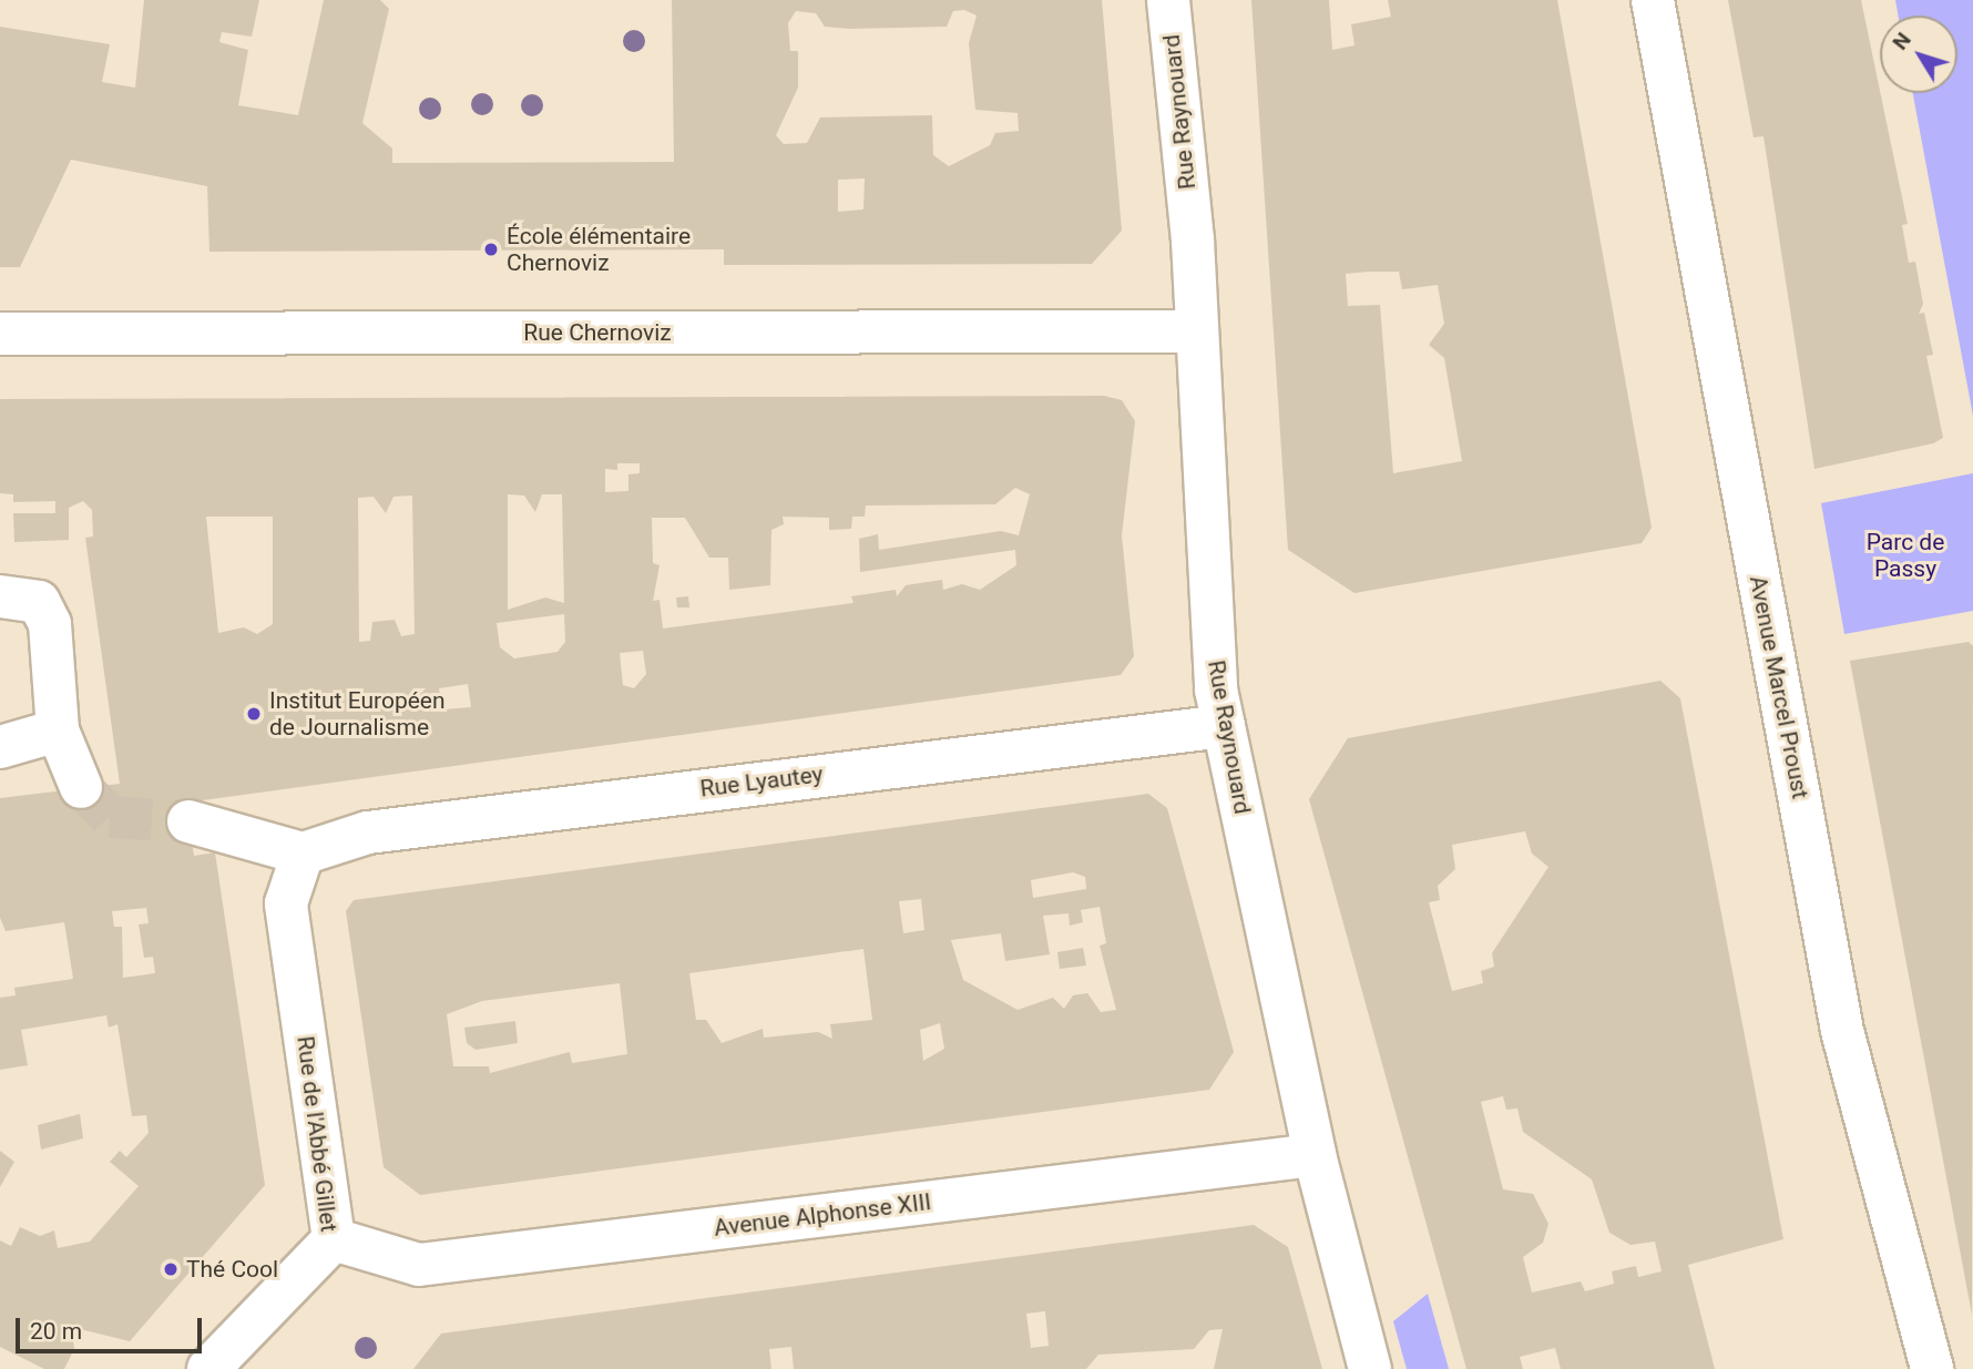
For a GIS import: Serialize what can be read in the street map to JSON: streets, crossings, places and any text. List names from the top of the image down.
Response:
{
  "streets": {
    "street": [
      "Rue Raynouard",
      "Rue Chernoviz",
      "Avenue Marcel Proust",
      "Rue Lyautey",
      "Rue de l'Abbé Gillet",
      "Avenue Alphonse XIII"
    ]
  },
  "crossings": [
    ["Rue Raynouard", "Rue Chernoviz"],
    ["Rue Raynouard", "Rue Lyautey"],
    ["Rue Raynouard", "Avenue Alphonse XIII"],
    ["Rue Lyautey", "Rue de l'Abbé Gillet"],
    ["Rue de l'Abbé Gillet", "Avenue Alphonse XIII"]
  ],
  "parks": ["Parc de Passy"],
  "places": ["École élémentaire Chernoviz", "Institut Européen de Journalisme", "Thé Cool"],
  "scale_bar": "20 m",
  "north": "top left"
}
